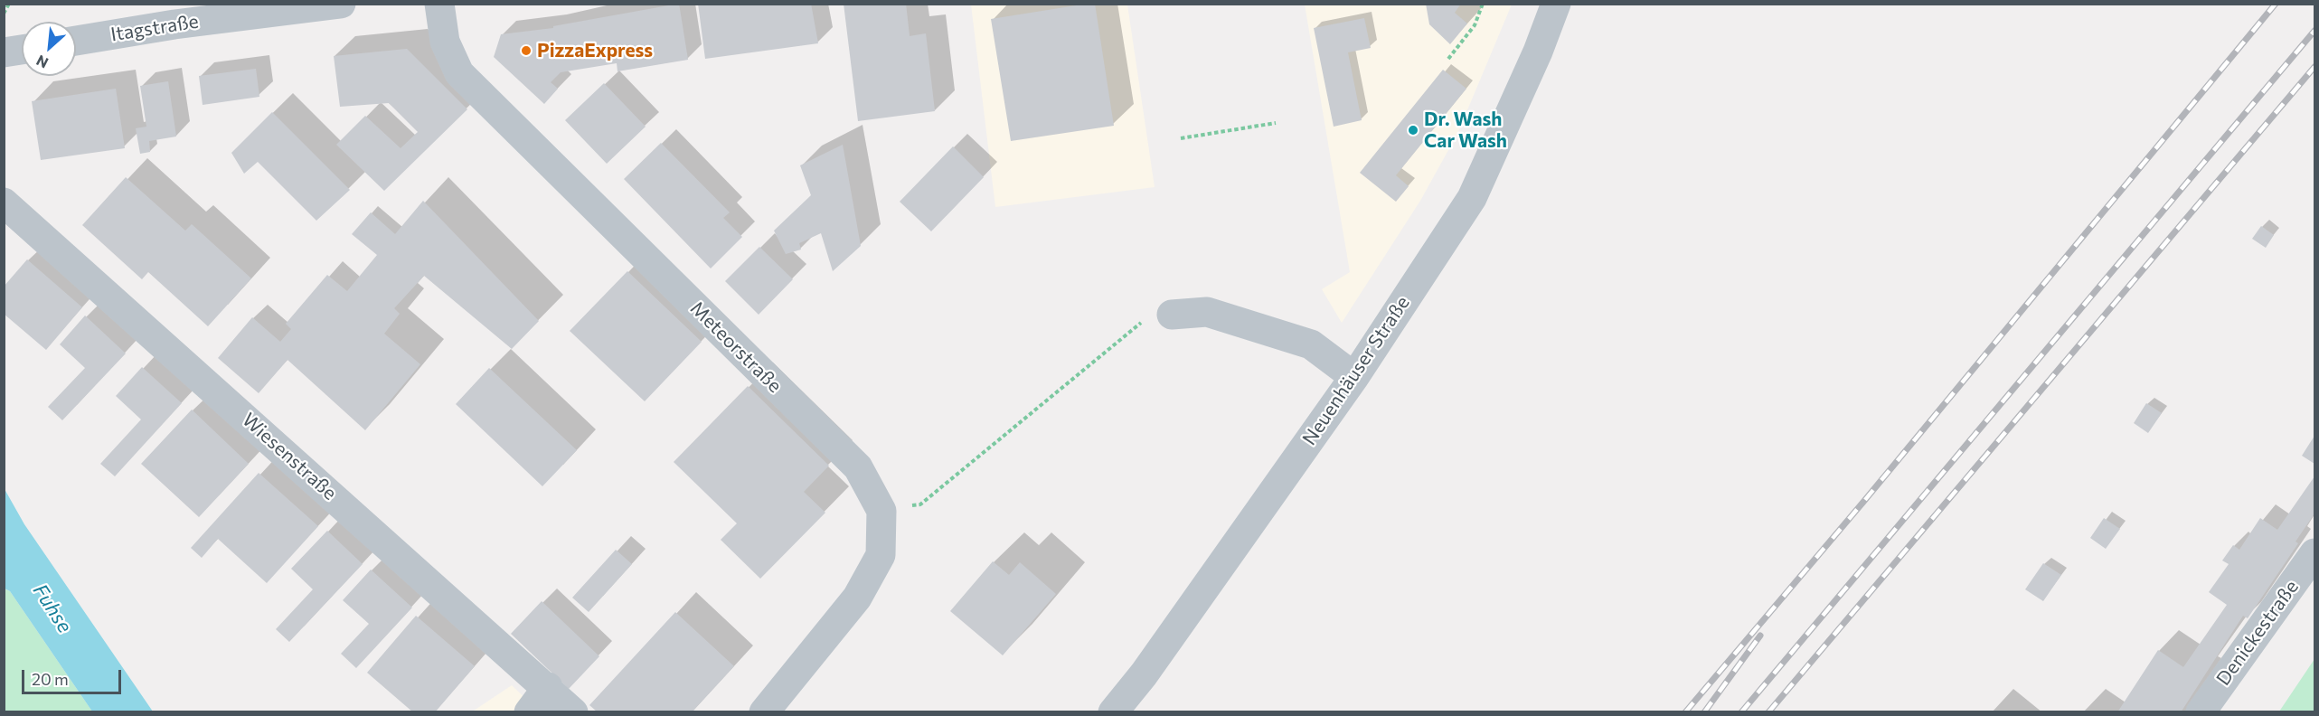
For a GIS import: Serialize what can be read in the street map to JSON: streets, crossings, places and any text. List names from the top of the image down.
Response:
{
  "streets": {
    "street": [
      "Itagstraße",
      "Meteorstraße",
      "Neuenhäuser Straße",
      "Wiesenstraße",
      "Denickestraße"
    ]
  },
  "water": ["Fuhse"],
  "places": ["PizzaExpress", "Dr. Wash Car Wash"],
  "scale_bar": "20 m",
  "north": "bottom left"
}
